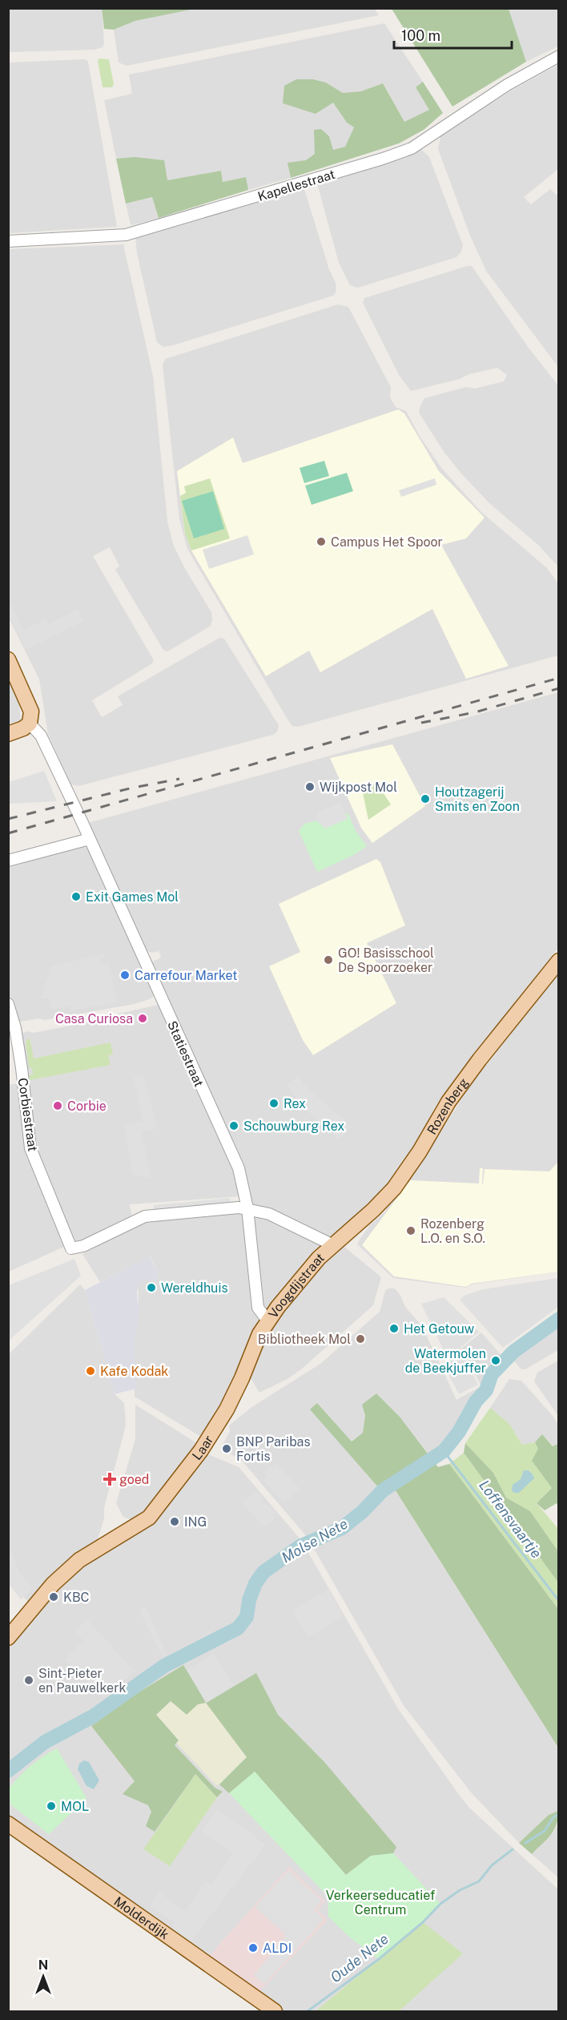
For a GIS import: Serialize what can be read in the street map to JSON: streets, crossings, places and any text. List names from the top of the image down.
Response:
{
  "streets": {
    "main road": [
      "Rozenberg",
      "Voogdijstraat",
      "Laar",
      "Molderdijk"
    ],
    "street": ["Kapellestraat", "Statiestraat", "Corbiestraat"]
  },
  "crossings": [
    ["Statiestraat", "Corbiestraat"],
    ["Statiestraat", "Voogdijstraat"],
    ["Rozenberg", "Voogdijstraat"],
    ["Voogdijstraat", "Laar"]
  ],
  "water": ["Loffensvaartje", "Molse Nete", "Oude Nete"],
  "parks": ["Verkeerseducatief Centrum"],
  "places": {
    "other": [
      "Campus Het Spoor",
      "Wijkpost Mol",
      "Houtzagerij Smits en Zoon",
      "Exit Games Mol",
      "GO! Basisschool De Spoorzoeker",
      "Carrefour Market",
      "Casa Curiosa",
      "Rex",
      "Corbie",
      "Schouwburg Rex",
      "Rozenberg L.O. en S.O.",
      "Wereldhuis",
      "Het Getouw",
      "Bibliotheek Mol",
      "Watermolen de Beekjuffer",
      "Kafe Kodak",
      "BNP Paribas Fortis",
      "ING",
      "KBC",
      "Sint-Pieter en Pauwelkerk",
      "MOL",
      "ALDI"
    ],
    "health": ["goed"]
  },
  "scale_bar": "100 m",
  "north": "top"
}
